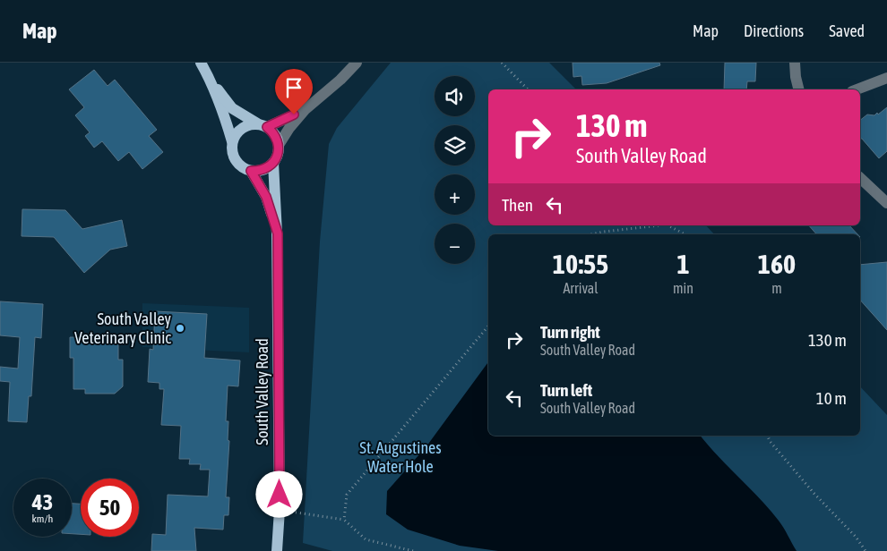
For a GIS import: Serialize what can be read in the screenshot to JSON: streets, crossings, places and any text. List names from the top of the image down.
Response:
{
  "streets": {
    "main road": ["South Valley Road"]
  },
  "parks": ["St. Augustines Water Hole"],
  "places": ["South Valley Veterinary Clinic"],
  "page": {
    "header": "Map",
    "nav": ["Map", "Directions", "Saved"],
    "map_buttons": ["+", "−"],
    "turn": ["130 m", "South Valley Road"],
    "then": "Then",
    "eta": [
      "10:55",
      "Arrival",
      "1",
      "min",
      "160",
      "m"
    ],
    "list": [
      {
        "name": "Turn right",
        "note": "South Valley Road",
        "value": "130 m"
      },
      {
        "name": "Turn left",
        "note": "South Valley Road",
        "value": "10 m"
      }
    ],
    "speed": "43 km/h",
    "limit": "50"
  }
}
